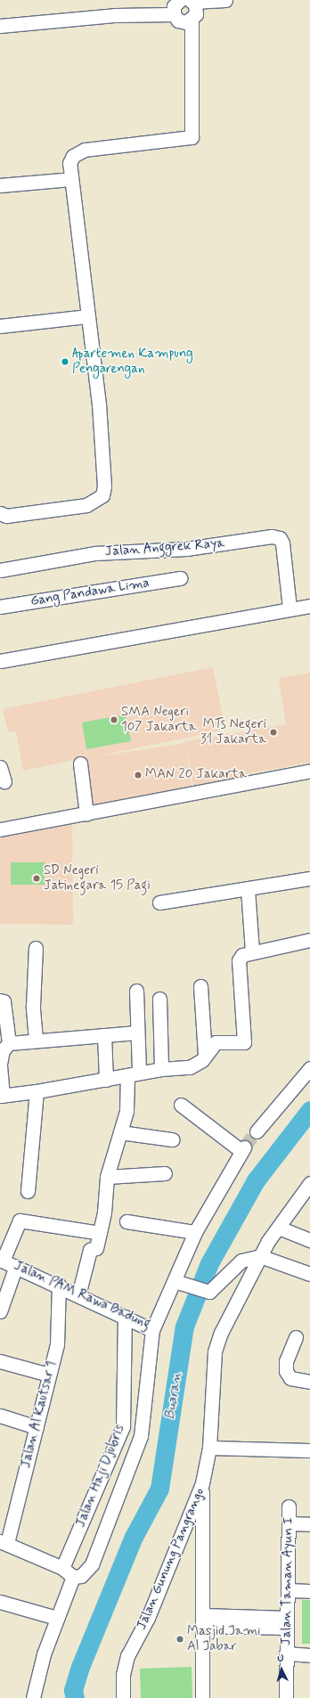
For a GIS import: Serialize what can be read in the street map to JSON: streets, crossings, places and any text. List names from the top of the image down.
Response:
{
  "streets": {
    "street": [
      "Jalan Anggrek Raya",
      "Gang Pandawa Lima",
      "Jalan PAM Rawa Badung",
      "Jalan Al Kautsar 1",
      "Jalan Haji Djubris",
      "Jalan Gunung Pangrango",
      "Jalan Taman Ayun I"
    ]
  },
  "crossings": [
    ["Jalan PAM Rawa Badung", "Jalan Al Kautsar 1"],
    ["Jalan PAM Rawa Badung", "Jalan Haji Djubris"]
  ],
  "water": ["Buaran"],
  "places": [
    "Apartemen Kampung Pengarengan",
    "SMA Negeri 107 Jakarta",
    "MTs Negeri 31 Jakarta",
    "MAN 20 Jakarta",
    "SD Negeri Jatinegara 15 Pagi",
    "Masjid Jami Al Jabar"
  ],
  "north": "top"
}
